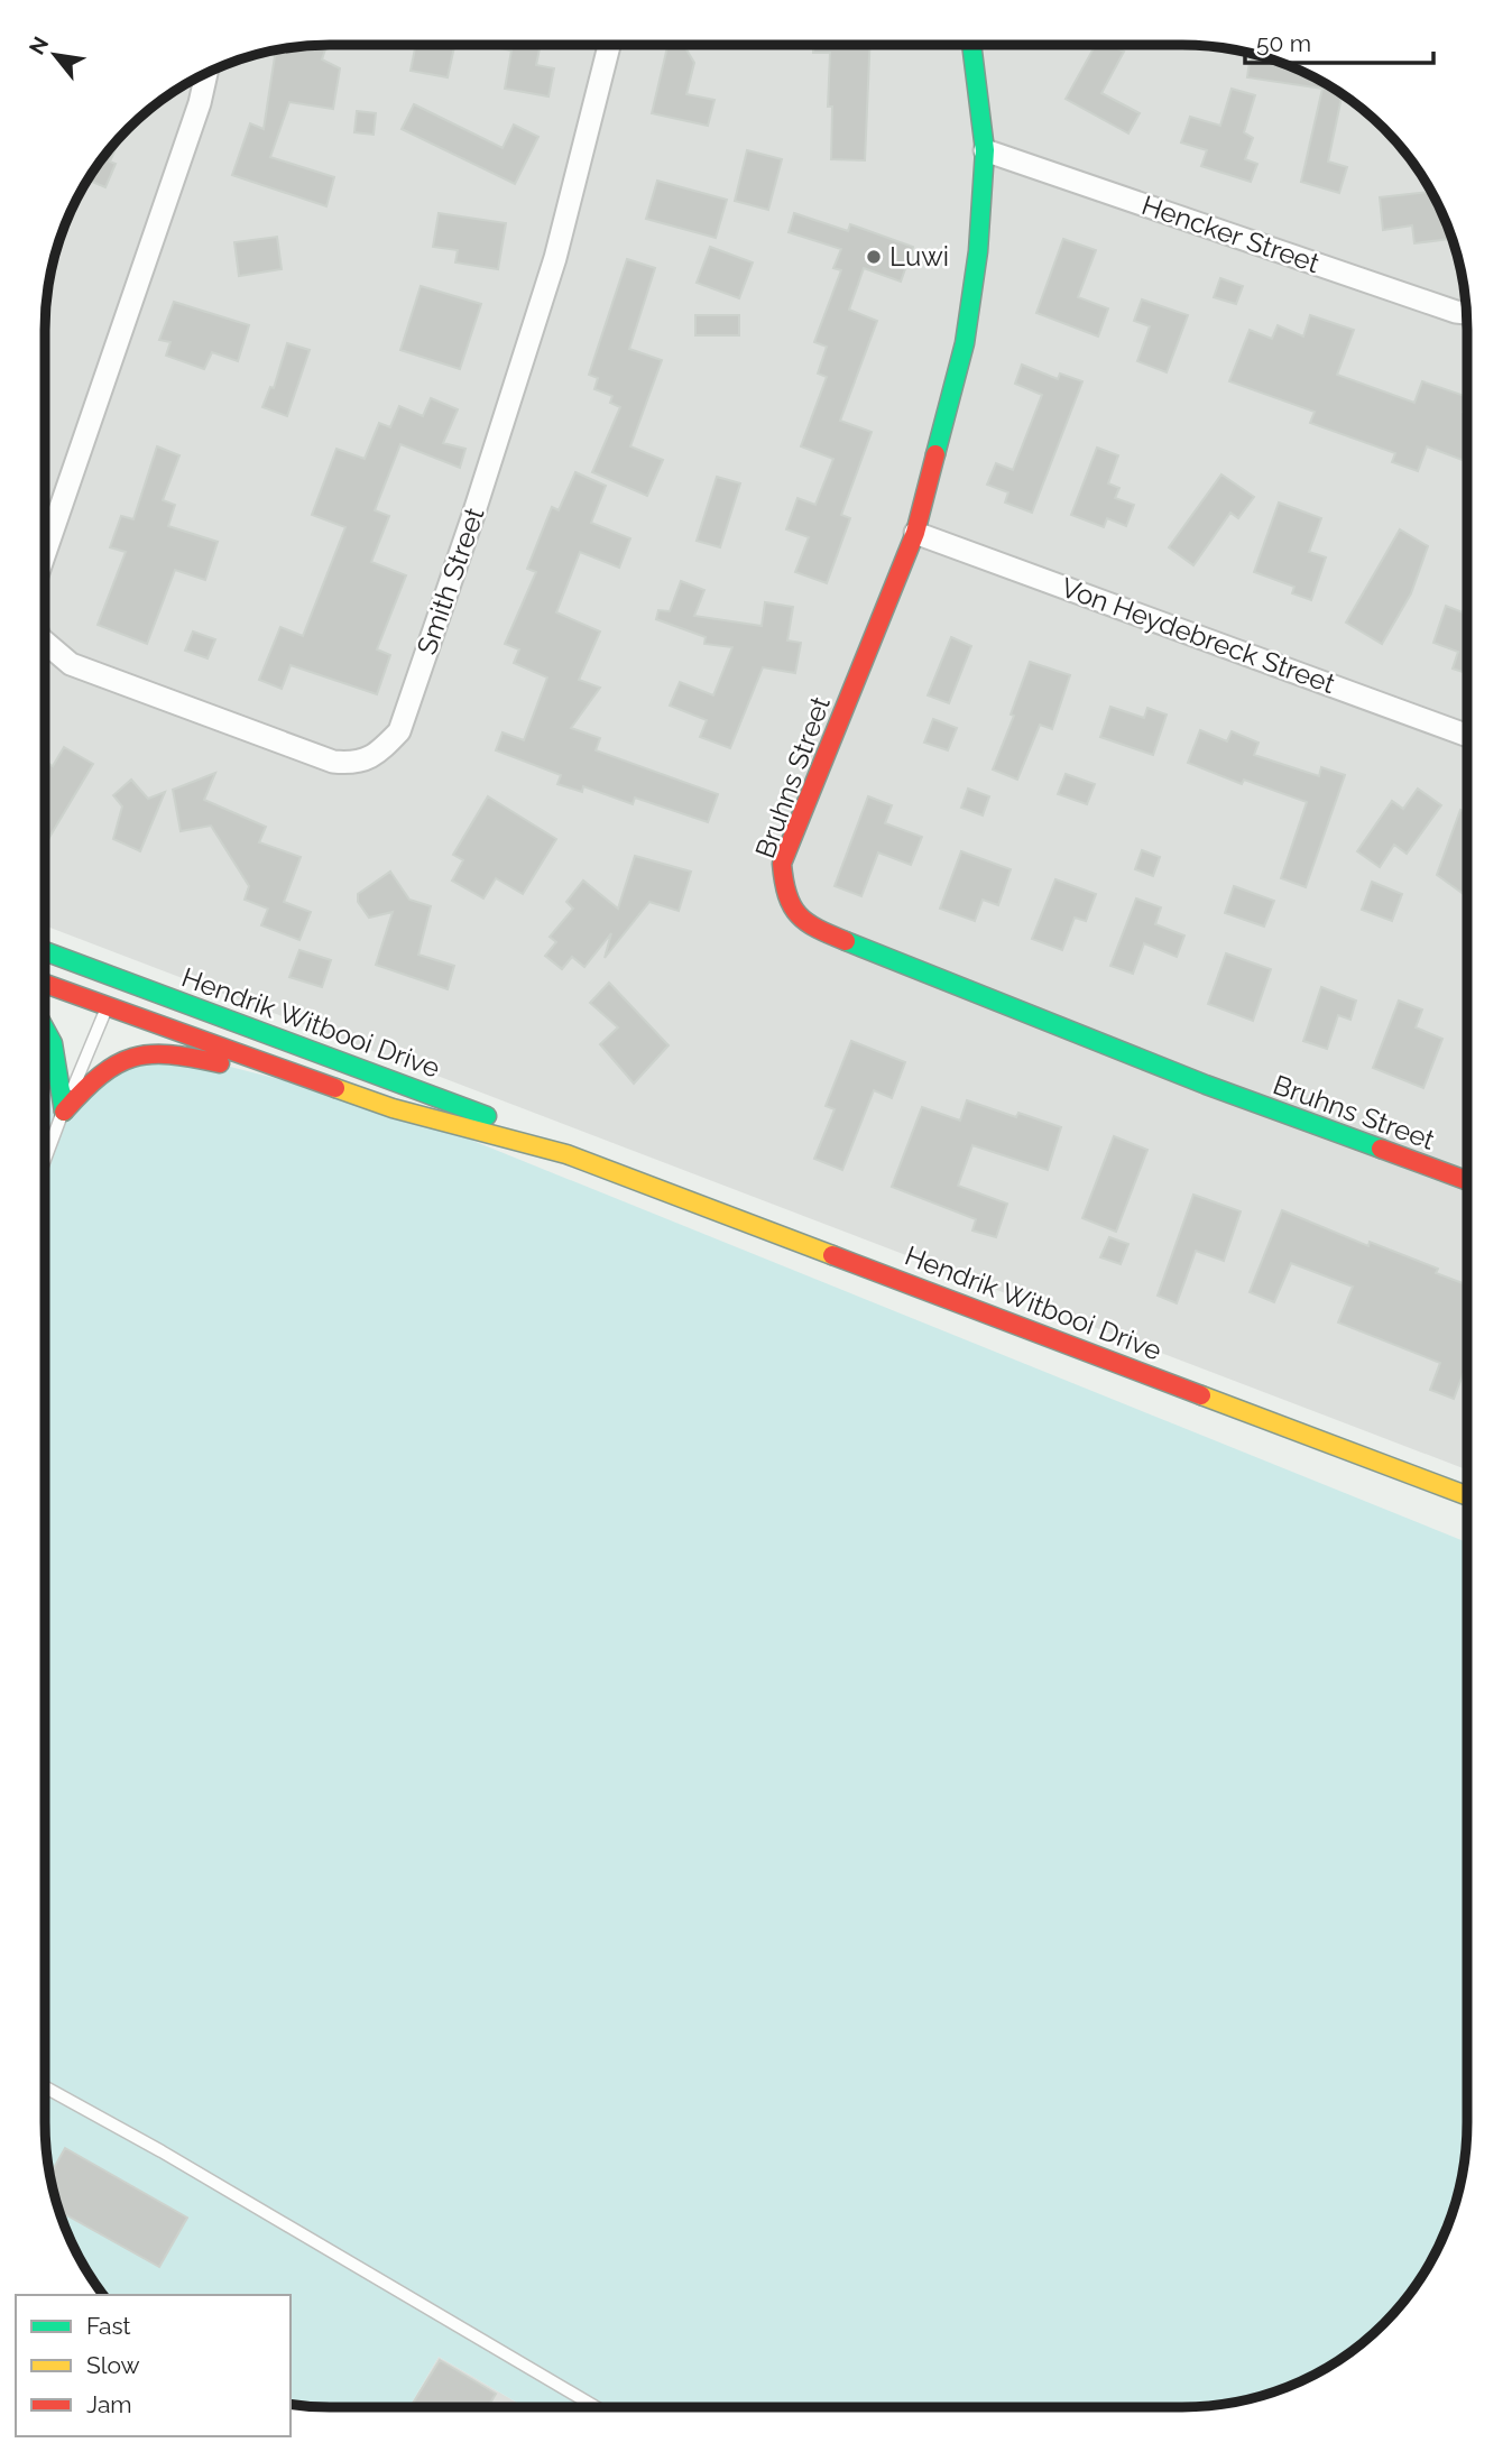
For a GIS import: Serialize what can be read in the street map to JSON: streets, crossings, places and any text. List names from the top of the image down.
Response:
{
  "streets": {
    "main road": ["Bruhns Street", "Hendrik Witbooi Drive"],
    "street": ["Hencker Street", "Smith Street", "Von Heydebreck Street"]
  },
  "crossings": [
    ["Hencker Street", "Bruhns Street"],
    ["Von Heydebreck Street", "Bruhns Street"]
  ],
  "places": ["Luwi"],
  "legend": ["Fast", "Slow", "Jam"],
  "scale_bar": "50 m",
  "north": "top left"
}
